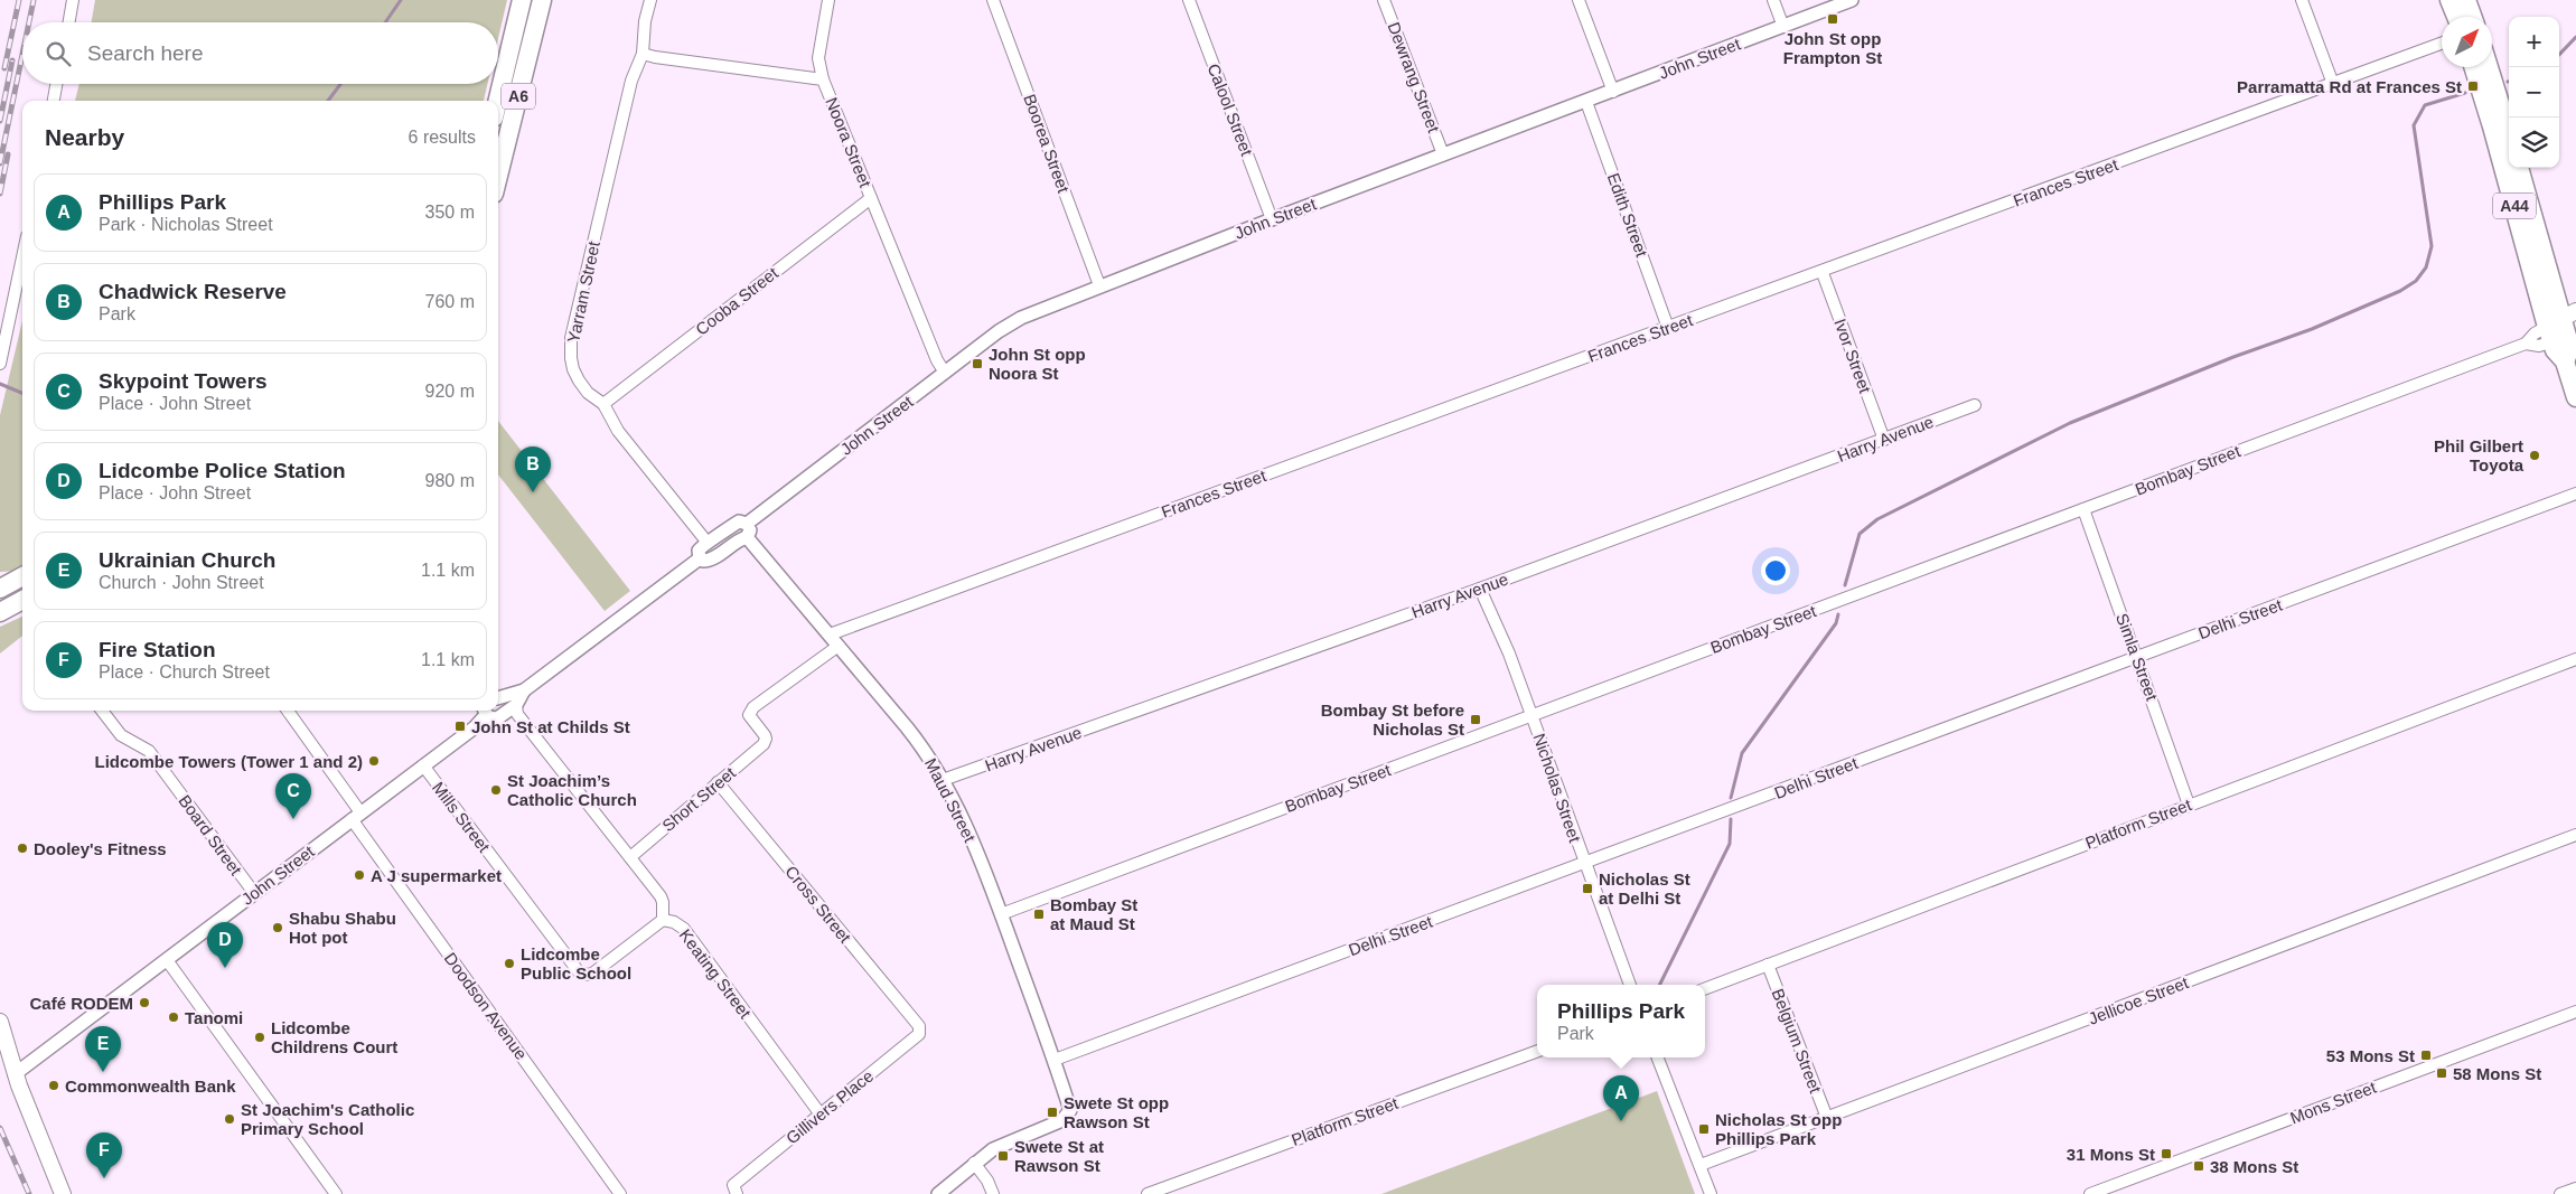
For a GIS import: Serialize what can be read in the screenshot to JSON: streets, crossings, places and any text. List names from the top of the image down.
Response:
{
  "streets": {
    "highway": ["A6", "A44"],
    "street": [
      "John Street",
      "Dewrang Street",
      "Calool Street",
      "Noora Street",
      "Boorea Street",
      "Frances Street",
      "Edith Street",
      "Yarram Street",
      "Cooba Street",
      "Ivor Street",
      "Harry Avenue",
      "Bombay Street",
      "Delhi Street",
      "Simla Street",
      "Nicholas Street",
      "Short Street",
      "Maud Street",
      "Mills Street",
      "Platform Street",
      "Board Street",
      "Cross Street",
      "Keating Street",
      "Jellicoe Street",
      "Doodson Avenue",
      "Belgium Street",
      "Mons Street",
      "Gillivers Place"
    ]
  },
  "crossings": [
    ["John Street", "Dewrang Street"],
    ["John Street", "Calool Street"],
    ["John Street", "Noora Street"],
    ["John Street", "Boorea Street"],
    ["John Street", "Edith Street"],
    ["John Street", "Yarram Street"],
    ["John Street", "Mills Street"],
    ["John Street", "Board Street"],
    ["John Street", "Doodson Avenue"],
    ["Noora Street", "Yarram Street"],
    ["Noora Street", "Cooba Street"],
    ["Frances Street", "Edith Street"],
    ["Frances Street", "Ivor Street"],
    ["Frances Street", "Maud Street"],
    ["A44", "Bombay Street"],
    ["Yarram Street", "Cooba Street"],
    ["Ivor Street", "Harry Avenue"],
    ["Harry Avenue", "Nicholas Street"],
    ["Harry Avenue", "Maud Street"],
    ["Bombay Street", "Simla Street"],
    ["Bombay Street", "Nicholas Street"],
    ["Bombay Street", "Maud Street"],
    ["Delhi Street", "Simla Street"],
    ["Delhi Street", "Nicholas Street"],
    ["Delhi Street", "Maud Street"],
    ["Simla Street", "Platform Street"],
    ["Short Street", "Maud Street"],
    ["Short Street", "Cross Street"],
    ["Short Street", "Keating Street"],
    ["Mills Street", "Keating Street"],
    ["Platform Street", "Belgium Street"],
    ["Cross Street", "Gillivers Place"],
    ["Keating Street", "Gillivers Place"],
    ["Jellicoe Street", "Belgium Street"]
  ],
  "places": {
    "transit": [
      "John St opp Frampton St",
      "Parramatta Rd at Frances St",
      "John St opp Noora St",
      "Bombay St before Nicholas St",
      "John St at Childs St",
      "Nicholas St at Delhi St",
      "Bombay St at Maud St",
      "53 Mons St",
      "58 Mons St",
      "Swete St opp Rawson St",
      "Nicholas St opp Phillips Park",
      "31 Mons St",
      "Swete St at Rawson St",
      "38 Mons St"
    ],
    "other": [
      "Phil Gilbert Toyota",
      "Lidcombe Towers (Tower 1 and 2)",
      "St Joachim’s Catholic Church",
      "Dooley's Fitness",
      "A J supermarket",
      "Shabu Shabu Hot pot",
      "Lidcombe Public School",
      "Café RODEM",
      "Tanomi",
      "Lidcombe Childrens Court",
      "Commonwealth Bank",
      "St Joachim's Catholic Primary School"
    ]
  },
  "north": "top right",
  "page": {
    "map_buttons": ["+", "−"],
    "search": "Search here",
    "heading": ["Nearby", "6 results"],
    "list": [
      {
        "mark": "A",
        "name": "Phillips Park",
        "note": "Park · Nicholas Street",
        "value": "350 m"
      },
      {
        "mark": "B",
        "name": "Chadwick Reserve",
        "note": "Park",
        "value": "760 m"
      },
      {
        "mark": "C",
        "name": "Skypoint Towers",
        "note": "Place · John Street",
        "value": "920 m"
      },
      {
        "mark": "D",
        "name": "Lidcombe Police Station",
        "note": "Place · John Street",
        "value": "980 m"
      },
      {
        "mark": "E",
        "name": "Ukrainian Church",
        "note": "Church · John Street",
        "value": "1.1 km"
      },
      {
        "mark": "F",
        "name": "Fire Station",
        "note": "Place · Church Street",
        "value": "1.1 km"
      }
    ],
    "pins": [
      "B",
      "C",
      "D",
      "E",
      "A",
      "F"
    ],
    "popup": ["Phillips Park", "Park"]
  }
}
